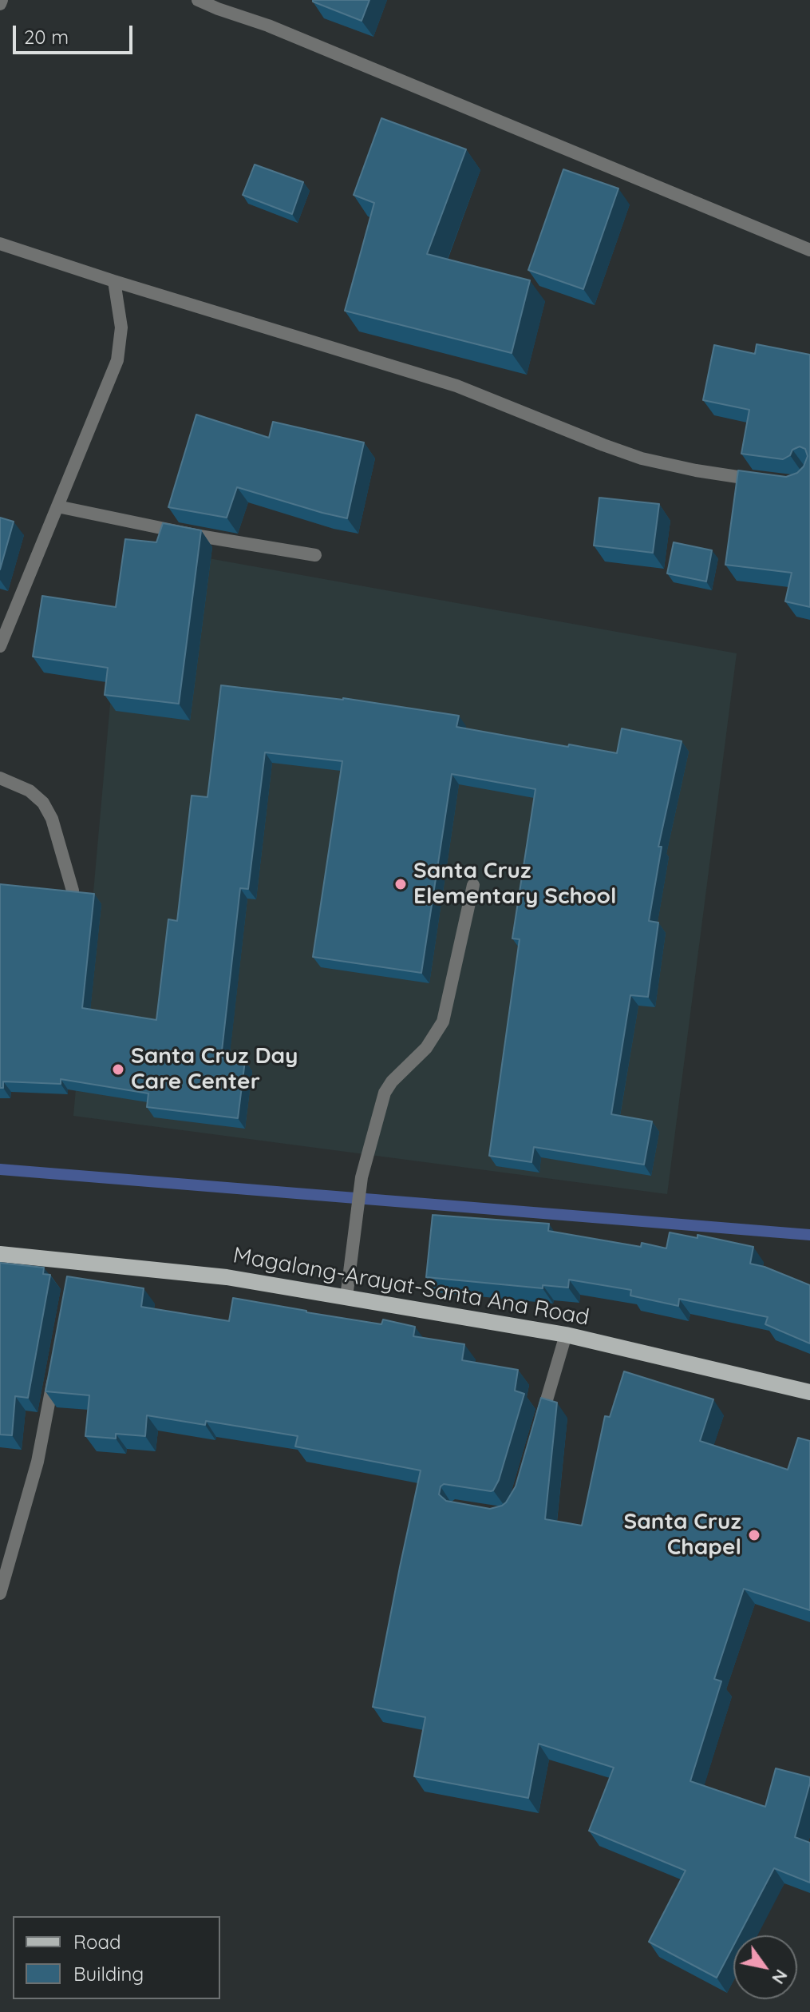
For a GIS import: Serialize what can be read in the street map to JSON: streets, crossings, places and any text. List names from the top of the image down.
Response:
{
  "streets": {
    "main road": ["Magalang-Arayat-Santa Ana Road"]
  },
  "places": ["Santa Cruz Elementary School", "Santa Cruz Day Care Center", "Santa Cruz Chapel"],
  "legend": ["Road", "Building"],
  "scale_bar": "20 m",
  "north": "bottom right"
}
